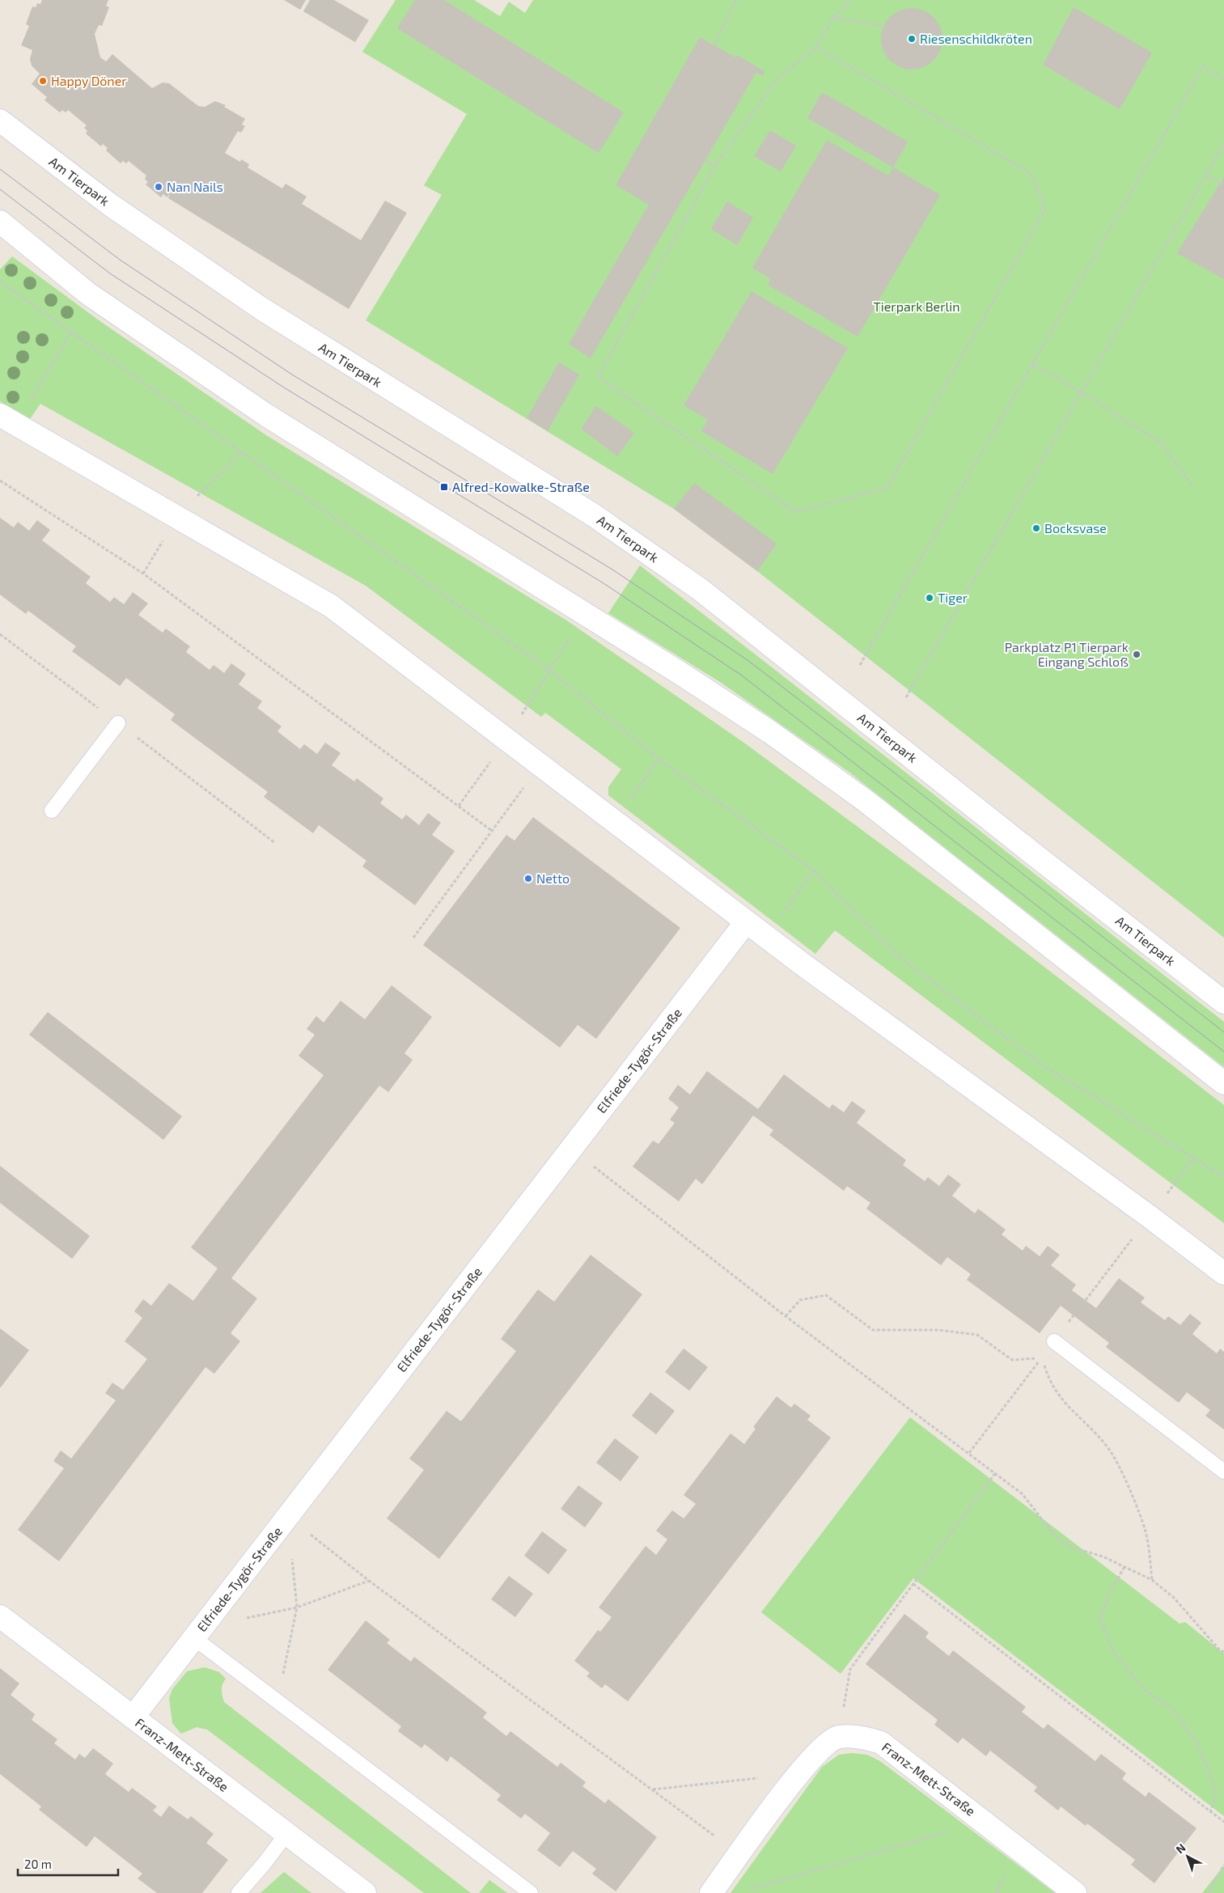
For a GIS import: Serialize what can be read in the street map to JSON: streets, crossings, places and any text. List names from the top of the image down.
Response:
{
  "streets": {
    "street": ["Am Tierpark", "Elfriede-Tygör-Straße", "Franz-Mett-Straße"]
  },
  "crossings": [
    ["Elfriede-Tygör-Straße", "Franz-Mett-Straße"]
  ],
  "parks": ["Tierpark Berlin"],
  "places": {
    "other": [
      "Riesenschildkröten",
      "Happy Döner",
      "Nan Nails",
      "Bocksvase",
      "Tiger",
      "Parkplatz P1 Tierpark Eingang Schloß",
      "Netto"
    ],
    "transit": ["Alfred-Kowalke-Straße"]
  },
  "scale_bar": "20 m",
  "north": "top left"
}
